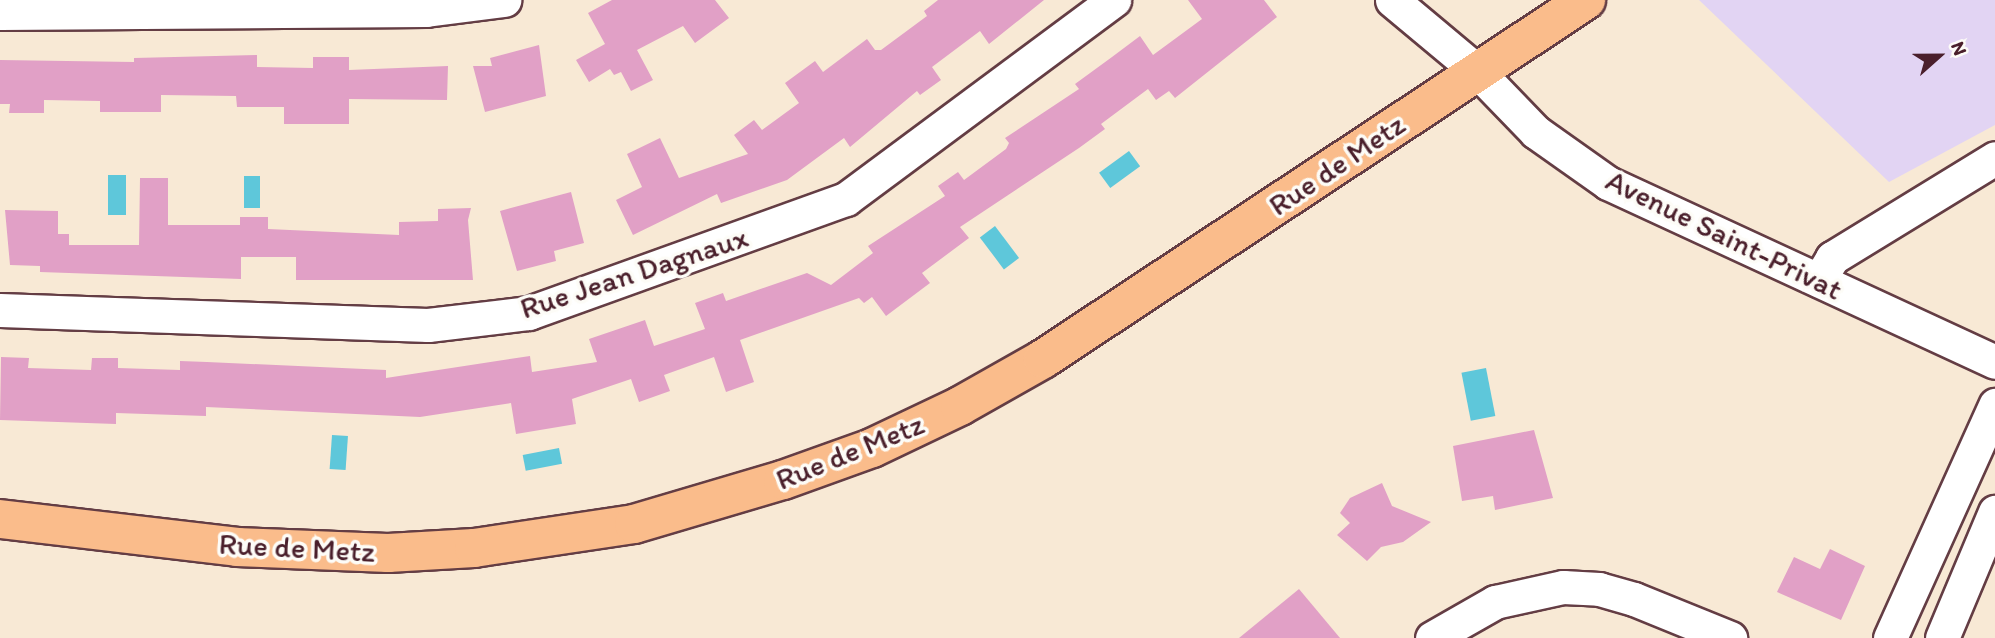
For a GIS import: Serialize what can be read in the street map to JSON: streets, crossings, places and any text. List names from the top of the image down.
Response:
{
  "streets": {
    "main road": ["Rue de Metz"],
    "street": ["Avenue Saint-Privat", "Rue Jean Dagnaux"]
  },
  "crossings": [
    ["Rue de Metz", "Avenue Saint-Privat"]
  ],
  "north": "right"
}
